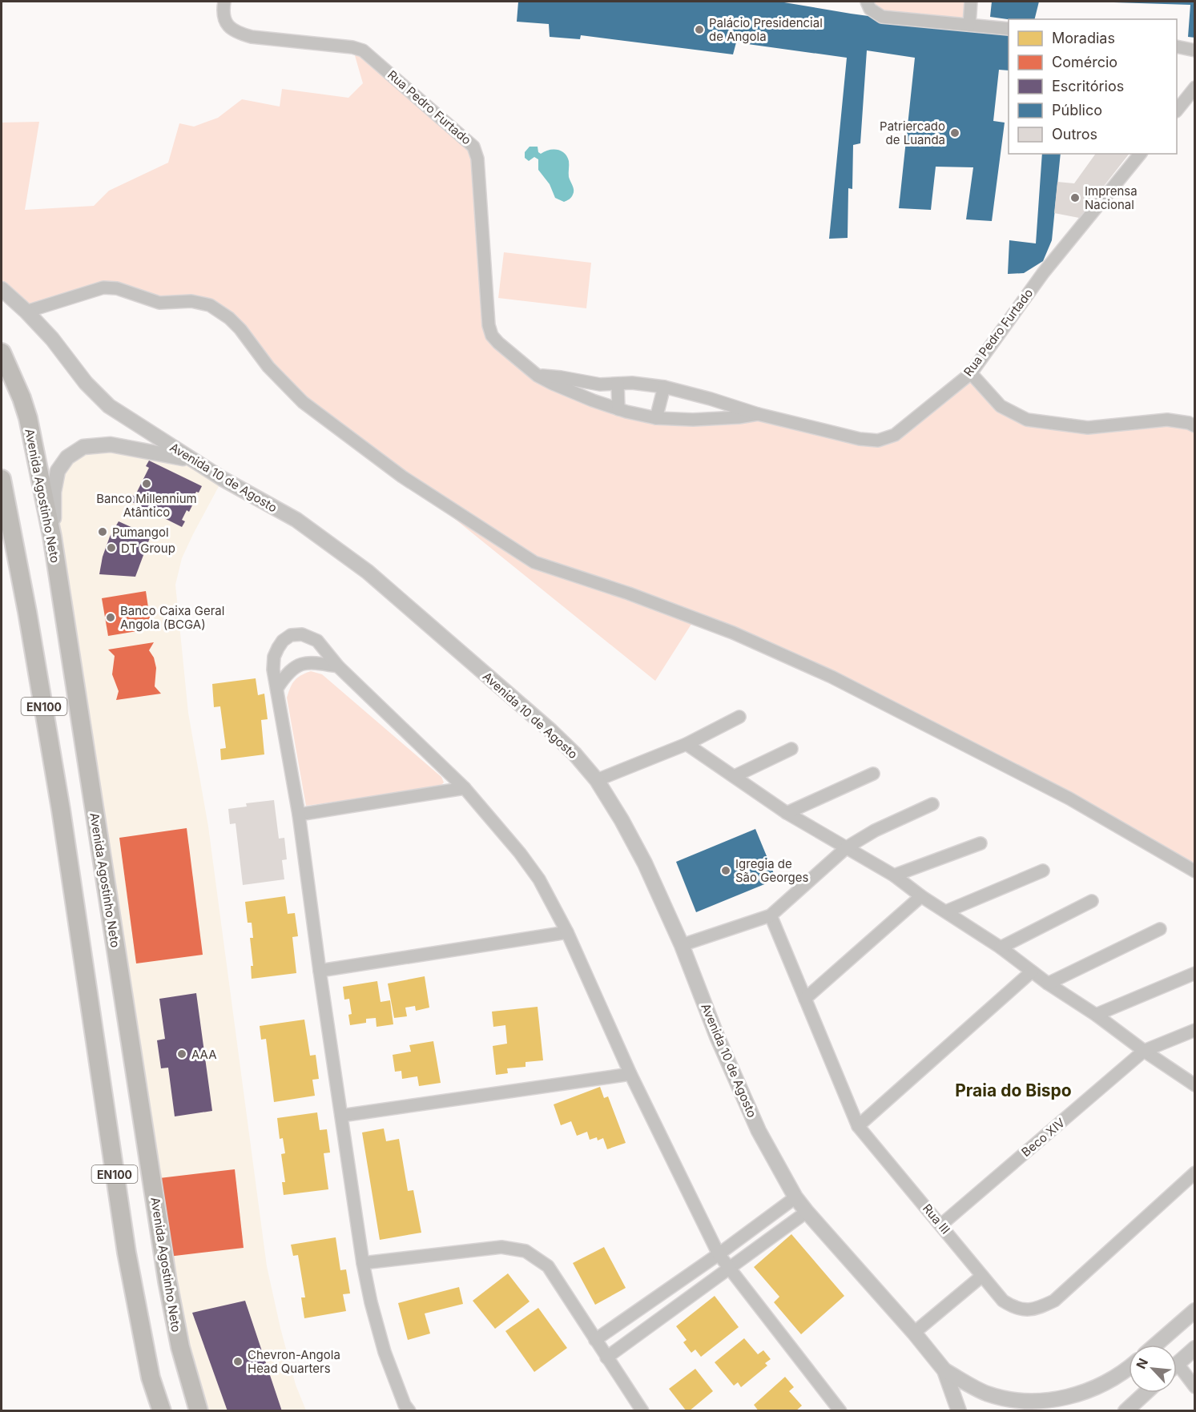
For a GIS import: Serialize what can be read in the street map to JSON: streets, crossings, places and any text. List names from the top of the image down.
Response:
{
  "streets": {
    "main road": ["Avenida Agostinho Neto", "EN100"],
    "street": [
      "Rua Pedro Furtado",
      "Avenida 10 de Agosto",
      "Beco XIV",
      "Rua III"
    ]
  },
  "crossings": [
    ["Beco XIV", "Rua III"]
  ],
  "districts": ["Praia do Bispo"],
  "places": [
    "Palácio Presidencial de Angola",
    "Patriercado de Luanda",
    "Imprensa Nacional",
    "Banco Millennium Atântico",
    "Pumangol",
    "DT Group",
    "Banco Caixa Geral Angola (BCGA)",
    "Igregia de São Georges",
    "AAA",
    "Chevron-Angola Head Quarters"
  ],
  "legend": [
    "Moradias",
    "Comércio",
    "Escritórios",
    "Público",
    "Outros"
  ],
  "north": "top left"
}
